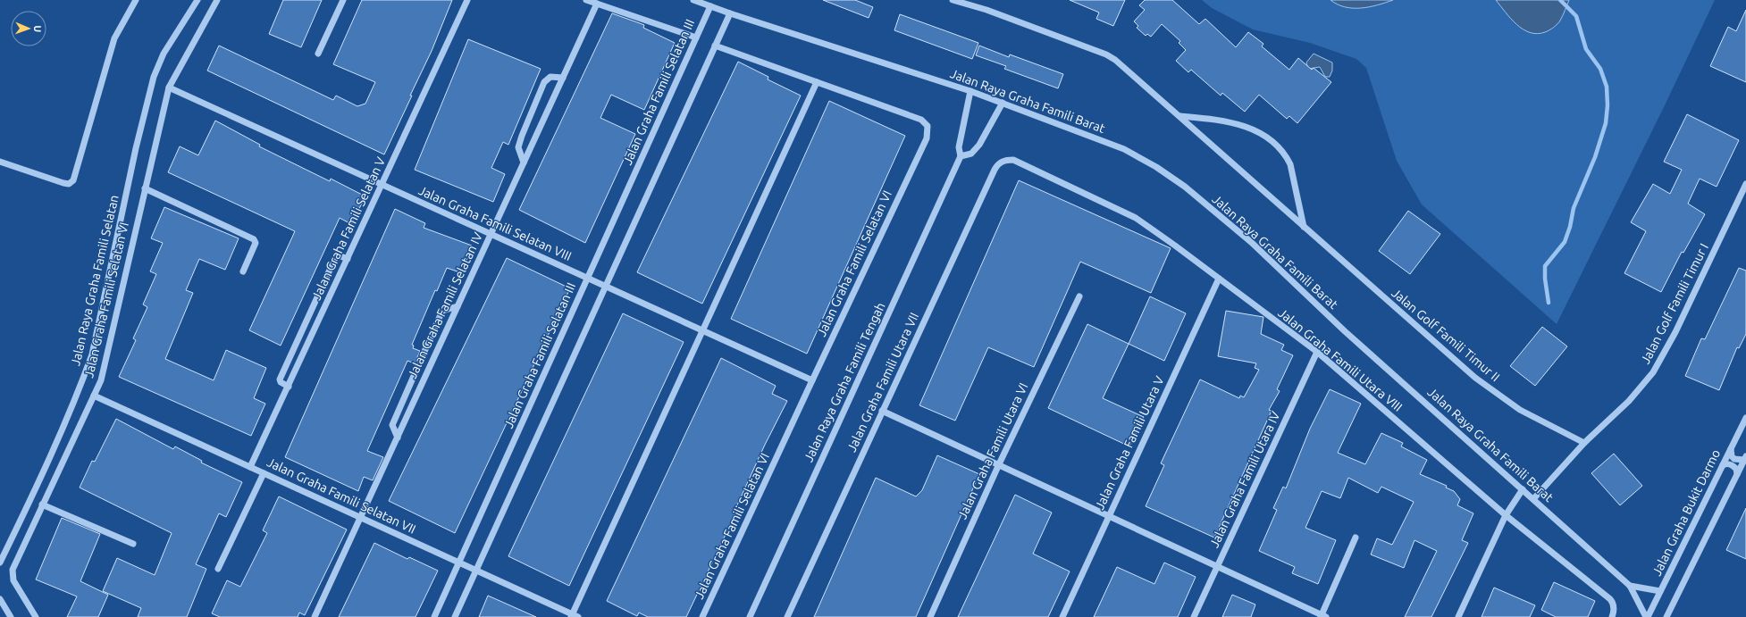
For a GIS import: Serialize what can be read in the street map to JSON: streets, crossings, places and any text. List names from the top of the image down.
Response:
{
  "streets": {
    "street": [
      "Jalan Graha Famili Selatan III",
      "Jalan Raya Graha Famili Barat",
      "Jalan Graha Famili Selatan VIII",
      "Jalan Graha Famili Selatan V",
      "Jalan Graha Famili Selatan VI",
      "Jalan Raya Graha Famili Selatan",
      "Jalan Golf Famili Timur I",
      "Jalan Graha Famili Selatan IV",
      "Jalan Golf Famili Timur II",
      "Jalan Graha Famili Utara VIII",
      "Jalan Raya Graha Famili Tengah",
      "Jalan Graha Famili Utara VII",
      "Jalan Graha Famili Utara V",
      "Jalan Graha Famili Utara VI",
      "Jalan Graha Famili Utara IV",
      "Jalan Graha Famili Selatan VII",
      "Jalan Graha Bukit Darmo"
    ]
  },
  "crossings": [
    ["Jalan Graha Famili Selatan III", "Jalan Raya Graha Famili Barat"],
    ["Jalan Graha Famili Selatan III", "Jalan Graha Famili Selatan VIII"],
    ["Jalan Graha Famili Selatan III", "Jalan Graha Famili Selatan VII"],
    ["Jalan Raya Graha Famili Barat", "Jalan Golf Famili Timur I"],
    ["Jalan Raya Graha Famili Barat", "Jalan Raya Graha Famili Tengah"],
    ["Jalan Raya Graha Famili Barat", "Jalan Graha Bukit Darmo"],
    ["Jalan Graha Famili Selatan VIII", "Jalan Graha Famili Selatan V"],
    ["Jalan Graha Famili Selatan VIII", "Jalan Graha Famili Selatan VI"],
    ["Jalan Graha Famili Selatan VIII", "Jalan Graha Famili Selatan IV"],
    ["Jalan Graha Famili Selatan V", "Jalan Graha Famili Selatan VII"],
    ["Jalan Graha Famili Selatan VI", "Jalan Graha Famili Selatan VII"],
    ["Jalan Golf Famili Timur I", "Jalan Golf Famili Timur II"],
    ["Jalan Graha Famili Selatan IV", "Jalan Graha Famili Selatan VII"],
    ["Jalan Graha Famili Utara VIII", "Jalan Graha Famili Utara VII"],
    ["Jalan Graha Famili Utara VIII", "Jalan Graha Famili Utara V"],
    ["Jalan Graha Famili Utara VIII", "Jalan Graha Famili Utara IV"]
  ],
  "north": "right"
}
